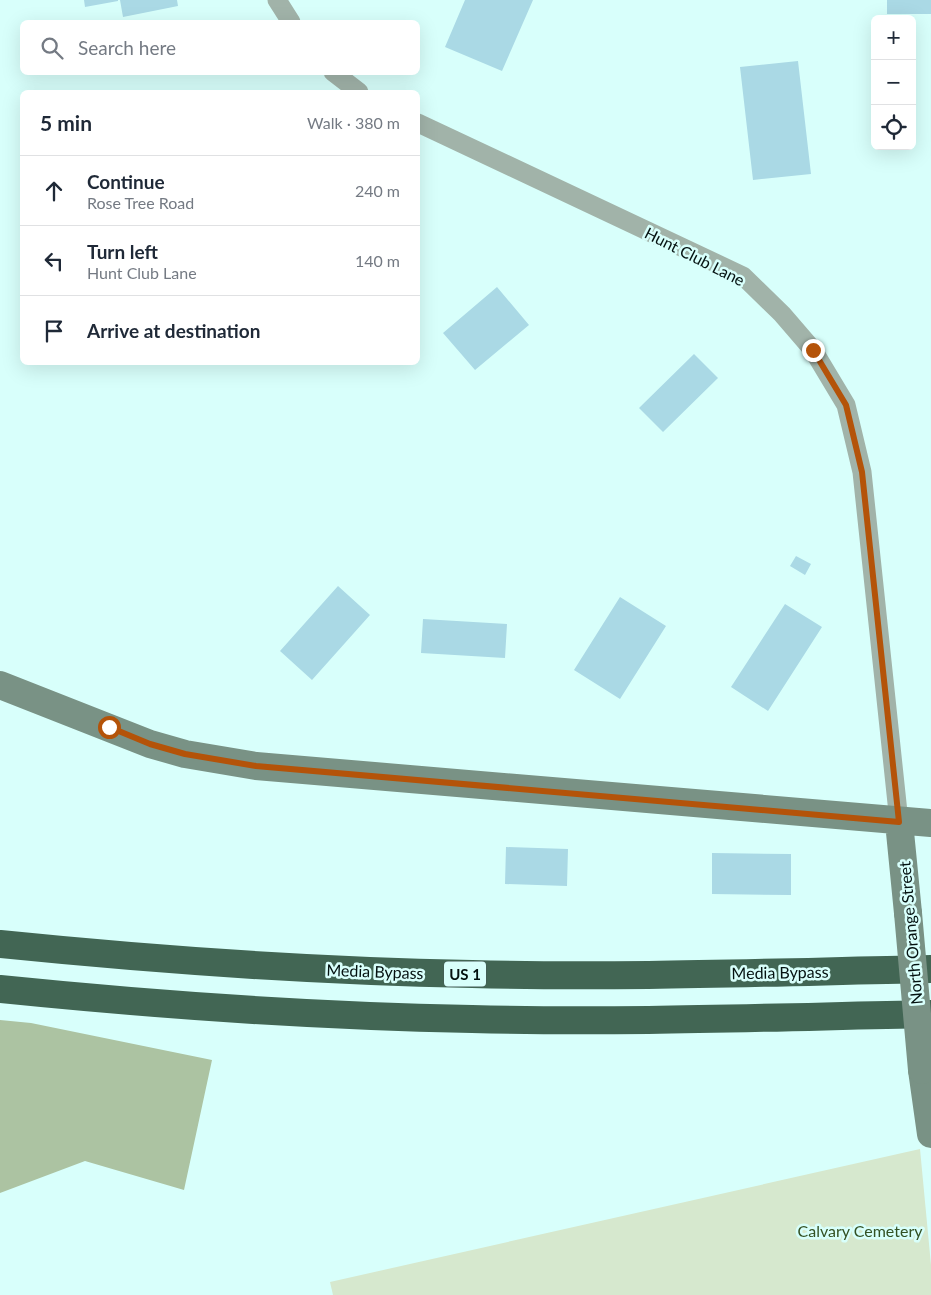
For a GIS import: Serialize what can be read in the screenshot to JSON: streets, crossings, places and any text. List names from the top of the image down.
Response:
{
  "streets": {
    "highway": ["Media Bypass", "US 1"],
    "street": ["Hunt Club Lane", "North Orange Street"]
  },
  "crossings": [
    ["Hunt Club Lane", "North Orange Street"]
  ],
  "parks": ["Calvary Cemetery"],
  "page": {
    "map_buttons": ["+", "−"],
    "search": "Search here",
    "heading": ["5 min", "Walk · 380 m"],
    "list": [
      ["Continue", "Rose Tree Road", "240 m"],
      ["Turn left", "Hunt Club Lane", "140 m"],
      "Arrive at destination"
    ]
  }
}
